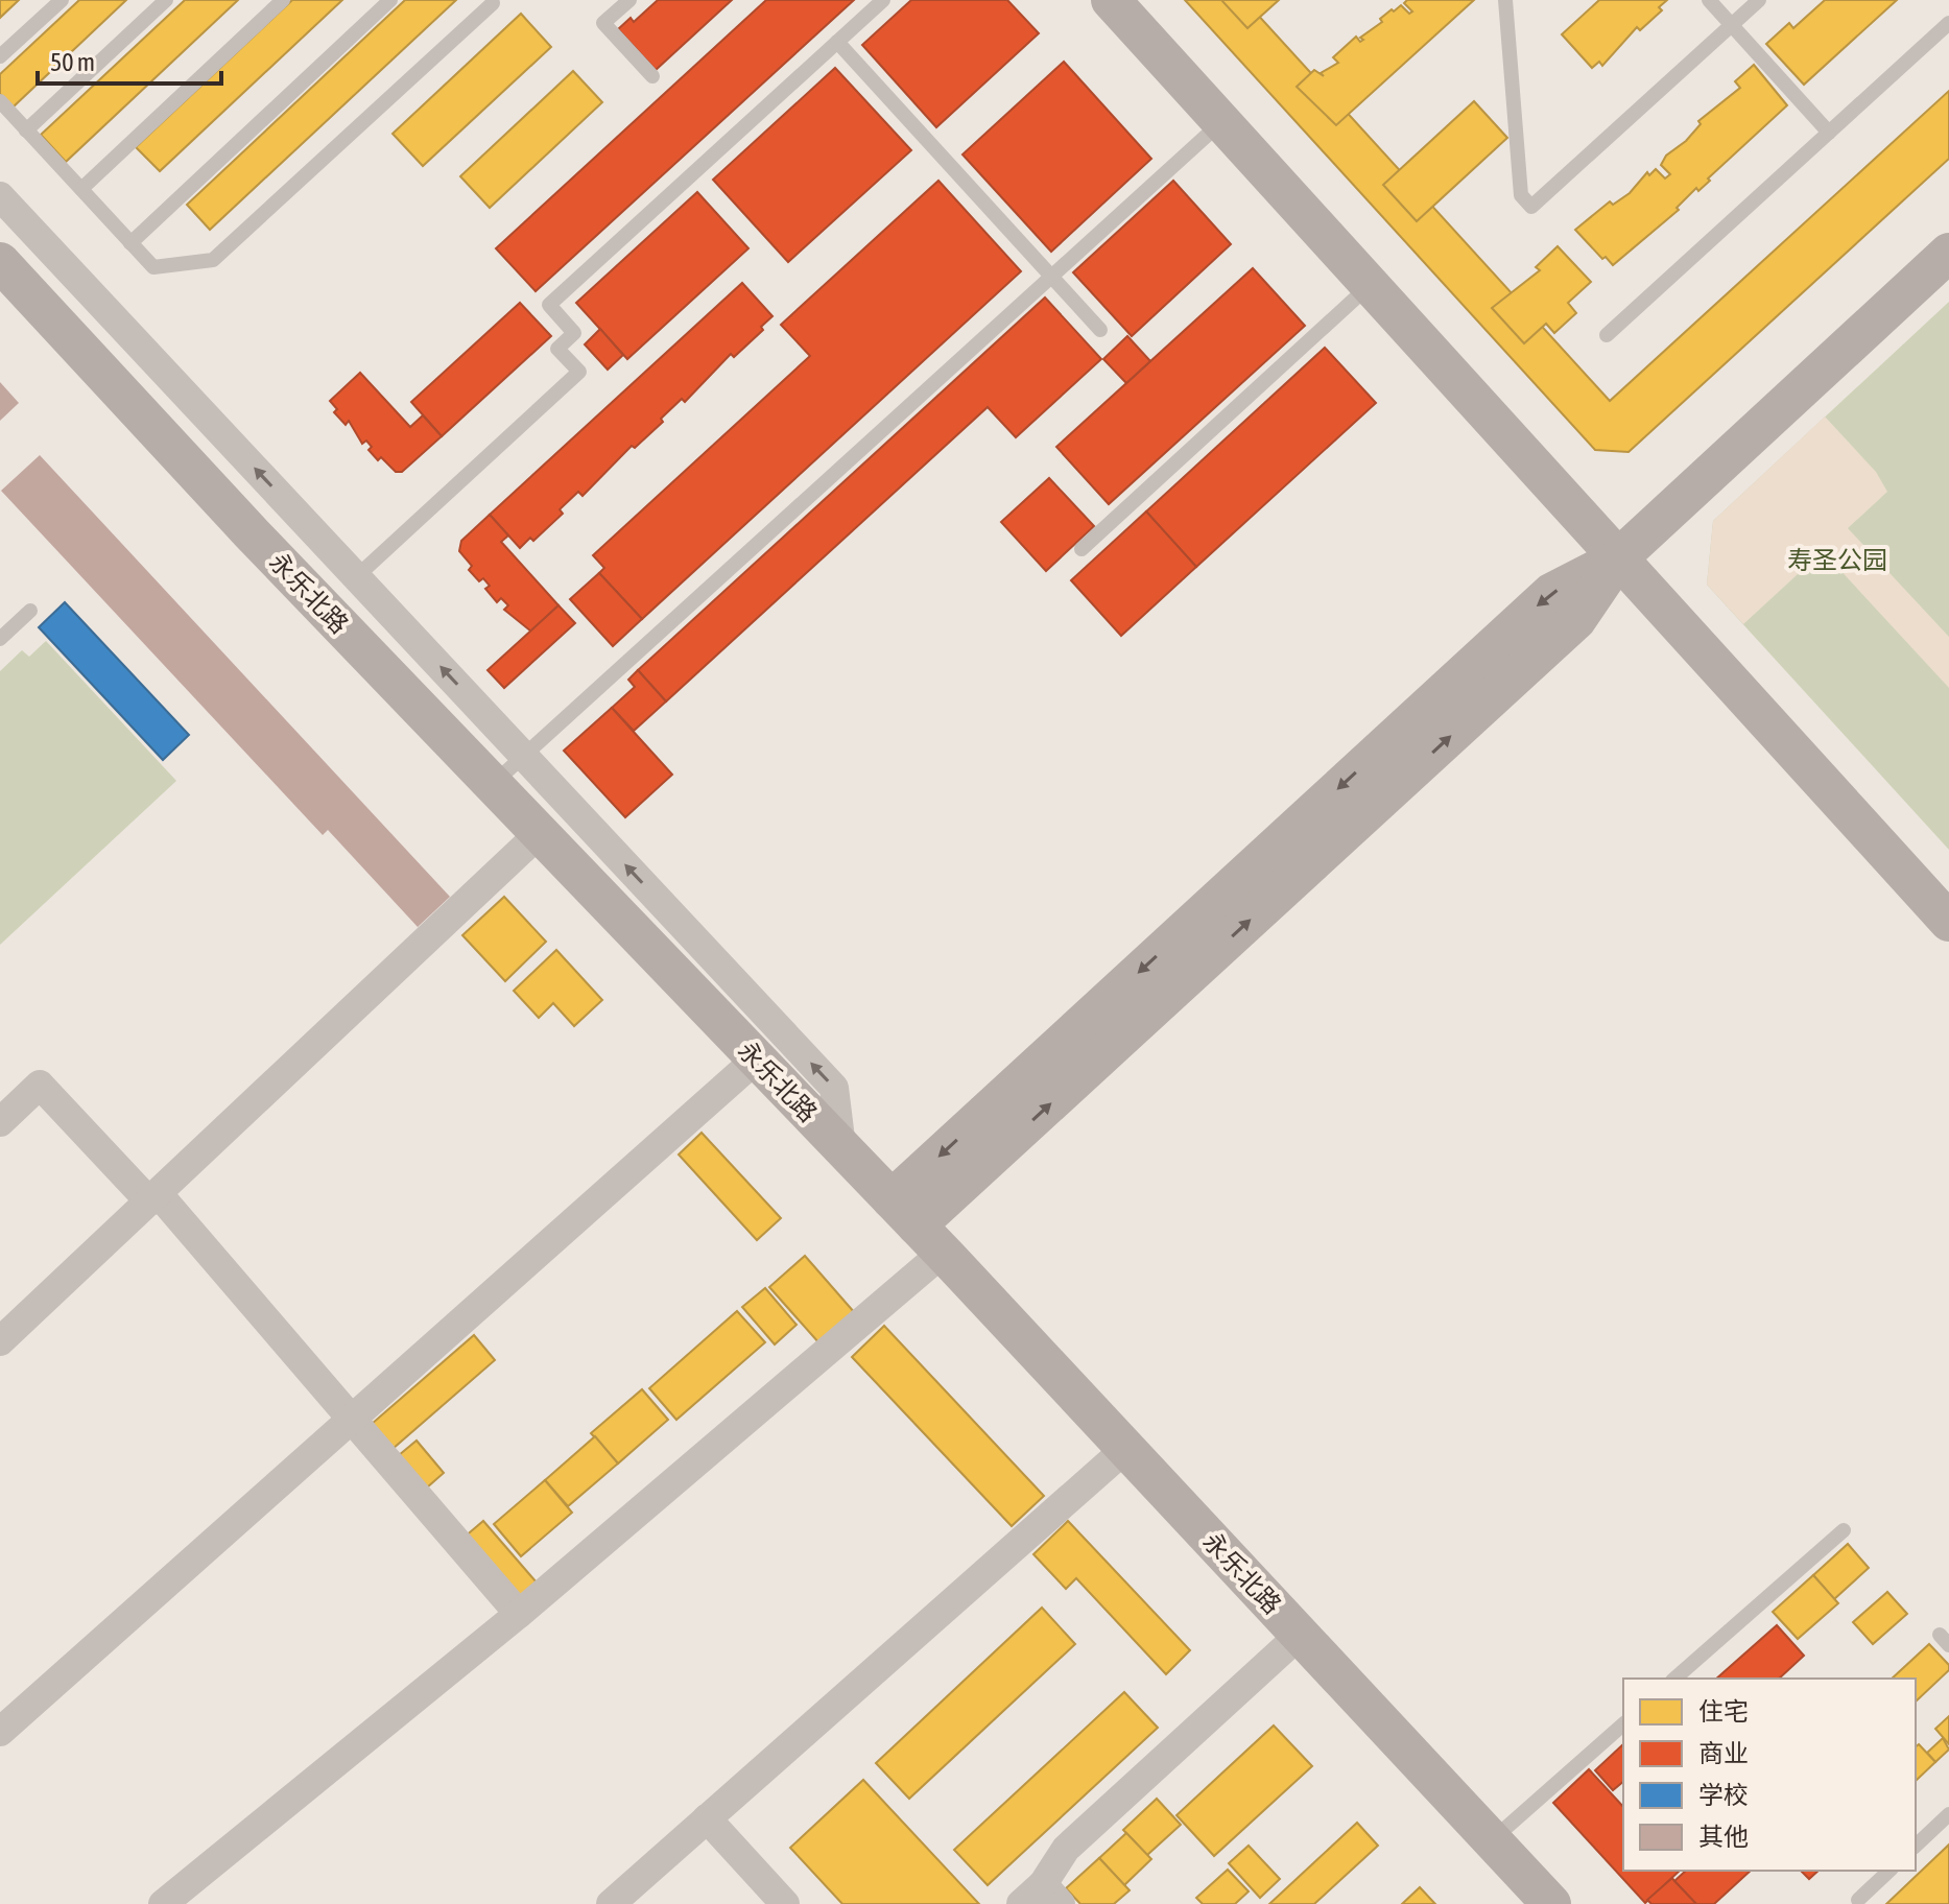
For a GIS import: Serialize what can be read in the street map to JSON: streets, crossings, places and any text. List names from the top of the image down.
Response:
{
  "streets": {
    "street": ["永乐北路"]
  },
  "parks": ["寿圣公园"],
  "legend": [
    "住宅",
    "商业",
    "学校",
    "其他"
  ],
  "scale_bar": "50 m"
}
